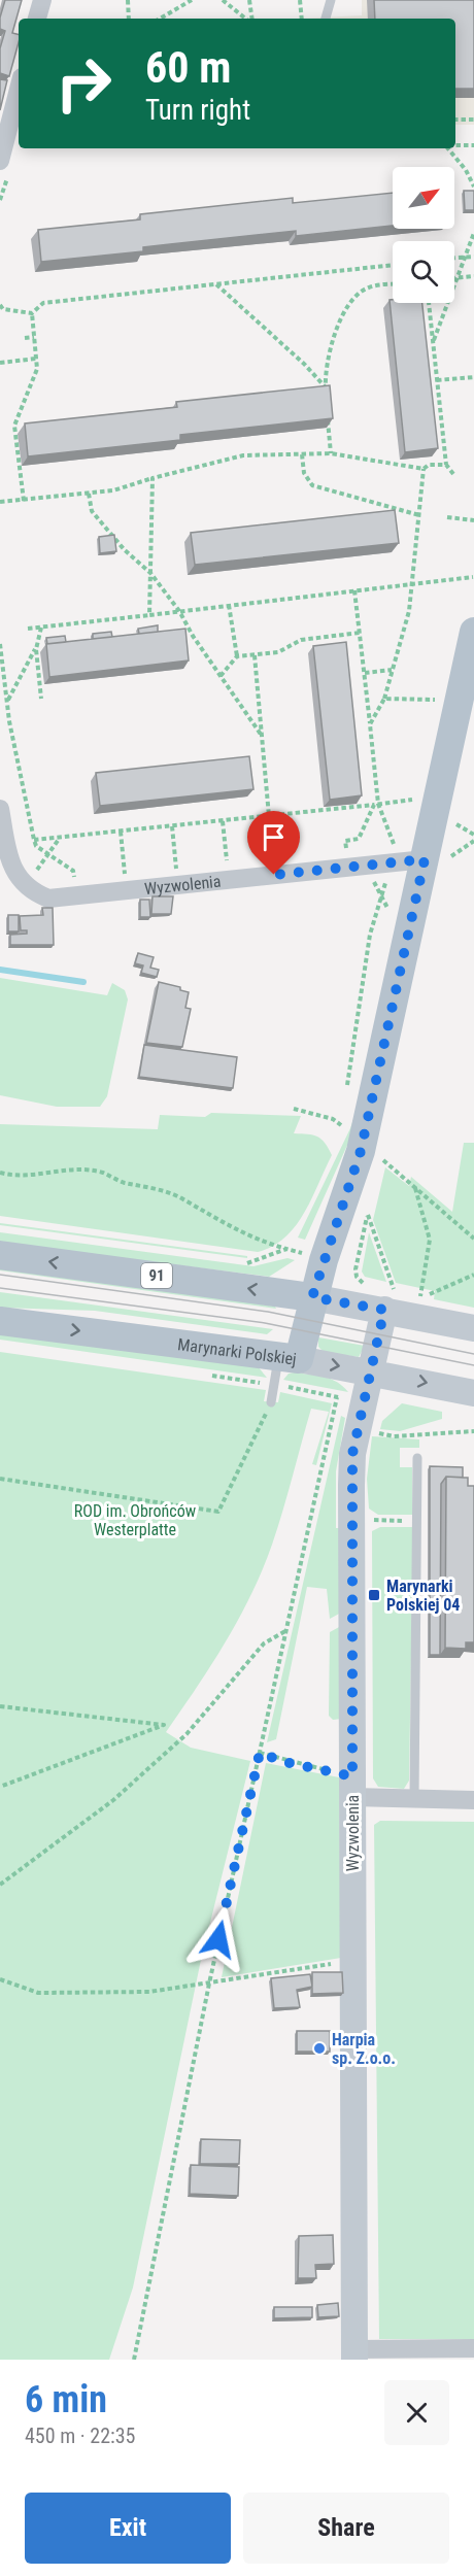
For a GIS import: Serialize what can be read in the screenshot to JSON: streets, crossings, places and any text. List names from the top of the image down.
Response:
{
  "streets": {
    "main road": ["91", "Marynarki Polskiej"],
    "street": ["Wyzwolenia"]
  },
  "crossings": [
    ["Wyzwolenia", "91"],
    ["Wyzwolenia", "Marynarki Polskiej"]
  ],
  "parks": ["ROD im. Obrońców Westerplatte"],
  "places": {
    "transit": ["Marynarki Polskiej 04"],
    "other": ["Harpia sp. Z.o.o."]
  },
  "north": "top right",
  "page": {
    "turn": ["60 m", "Turn right"],
    "heading": ["6 min", "450 m · 22:35"],
    "buttons": ["Exit", "Share"]
  }
}
